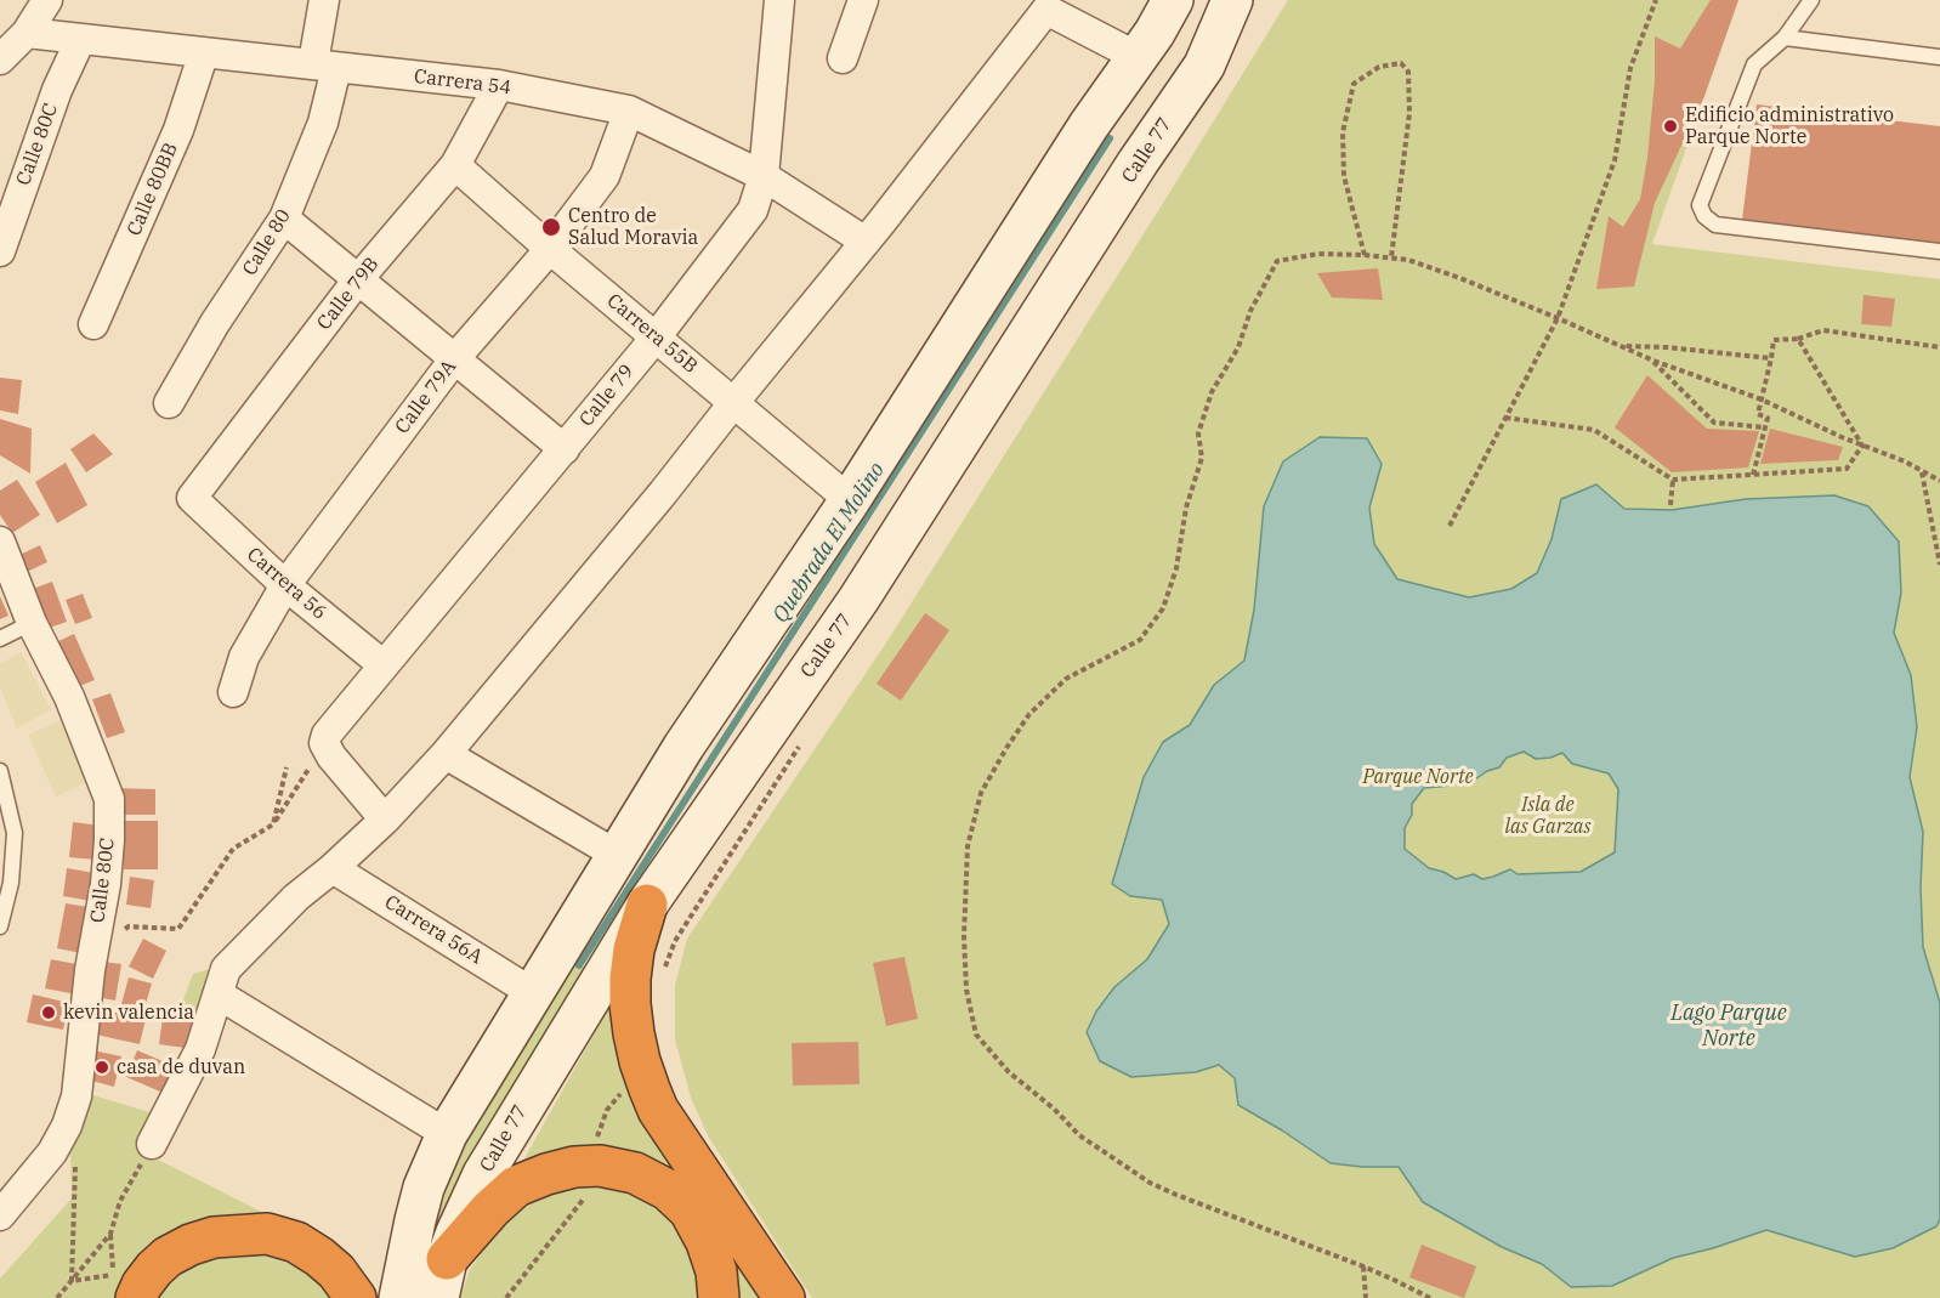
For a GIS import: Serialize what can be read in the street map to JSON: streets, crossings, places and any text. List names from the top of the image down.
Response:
{
  "streets": {
    "main road": ["Calle 77"],
    "street": [
      "Carrera 54",
      "Calle 80C",
      "Calle 80BB",
      "Calle 80",
      "Calle 79B",
      "Carrera 55B",
      "Calle 79",
      "Calle 79A",
      "Carrera 56",
      "Carrera 56A"
    ]
  },
  "crossings": [
    ["Carrera 54", "Calle 80C"],
    ["Carrera 54", "Calle 80BB"],
    ["Carrera 54", "Calle 80"],
    ["Carrera 54", "Calle 79B"],
    ["Carrera 54", "Calle 79"],
    ["Carrera 54", "Calle 79A"],
    ["Calle 79B", "Carrera 55B"],
    ["Calle 79B", "Carrera 56"],
    ["Carrera 55B", "Calle 79"],
    ["Carrera 55B", "Calle 79A"],
    ["Calle 79", "Carrera 56"],
    ["Calle 79A", "Carrera 56"]
  ],
  "water": ["Quebrada El Molino", "Lago Parque Norte"],
  "parks": ["Parque Norte", "Isla de las Garzas"],
  "places": [
    "Edificio administrativo Parque Norte",
    "Centro de Salud Moravia",
    "kevin valencia",
    "casa de duvan"
  ]
}
